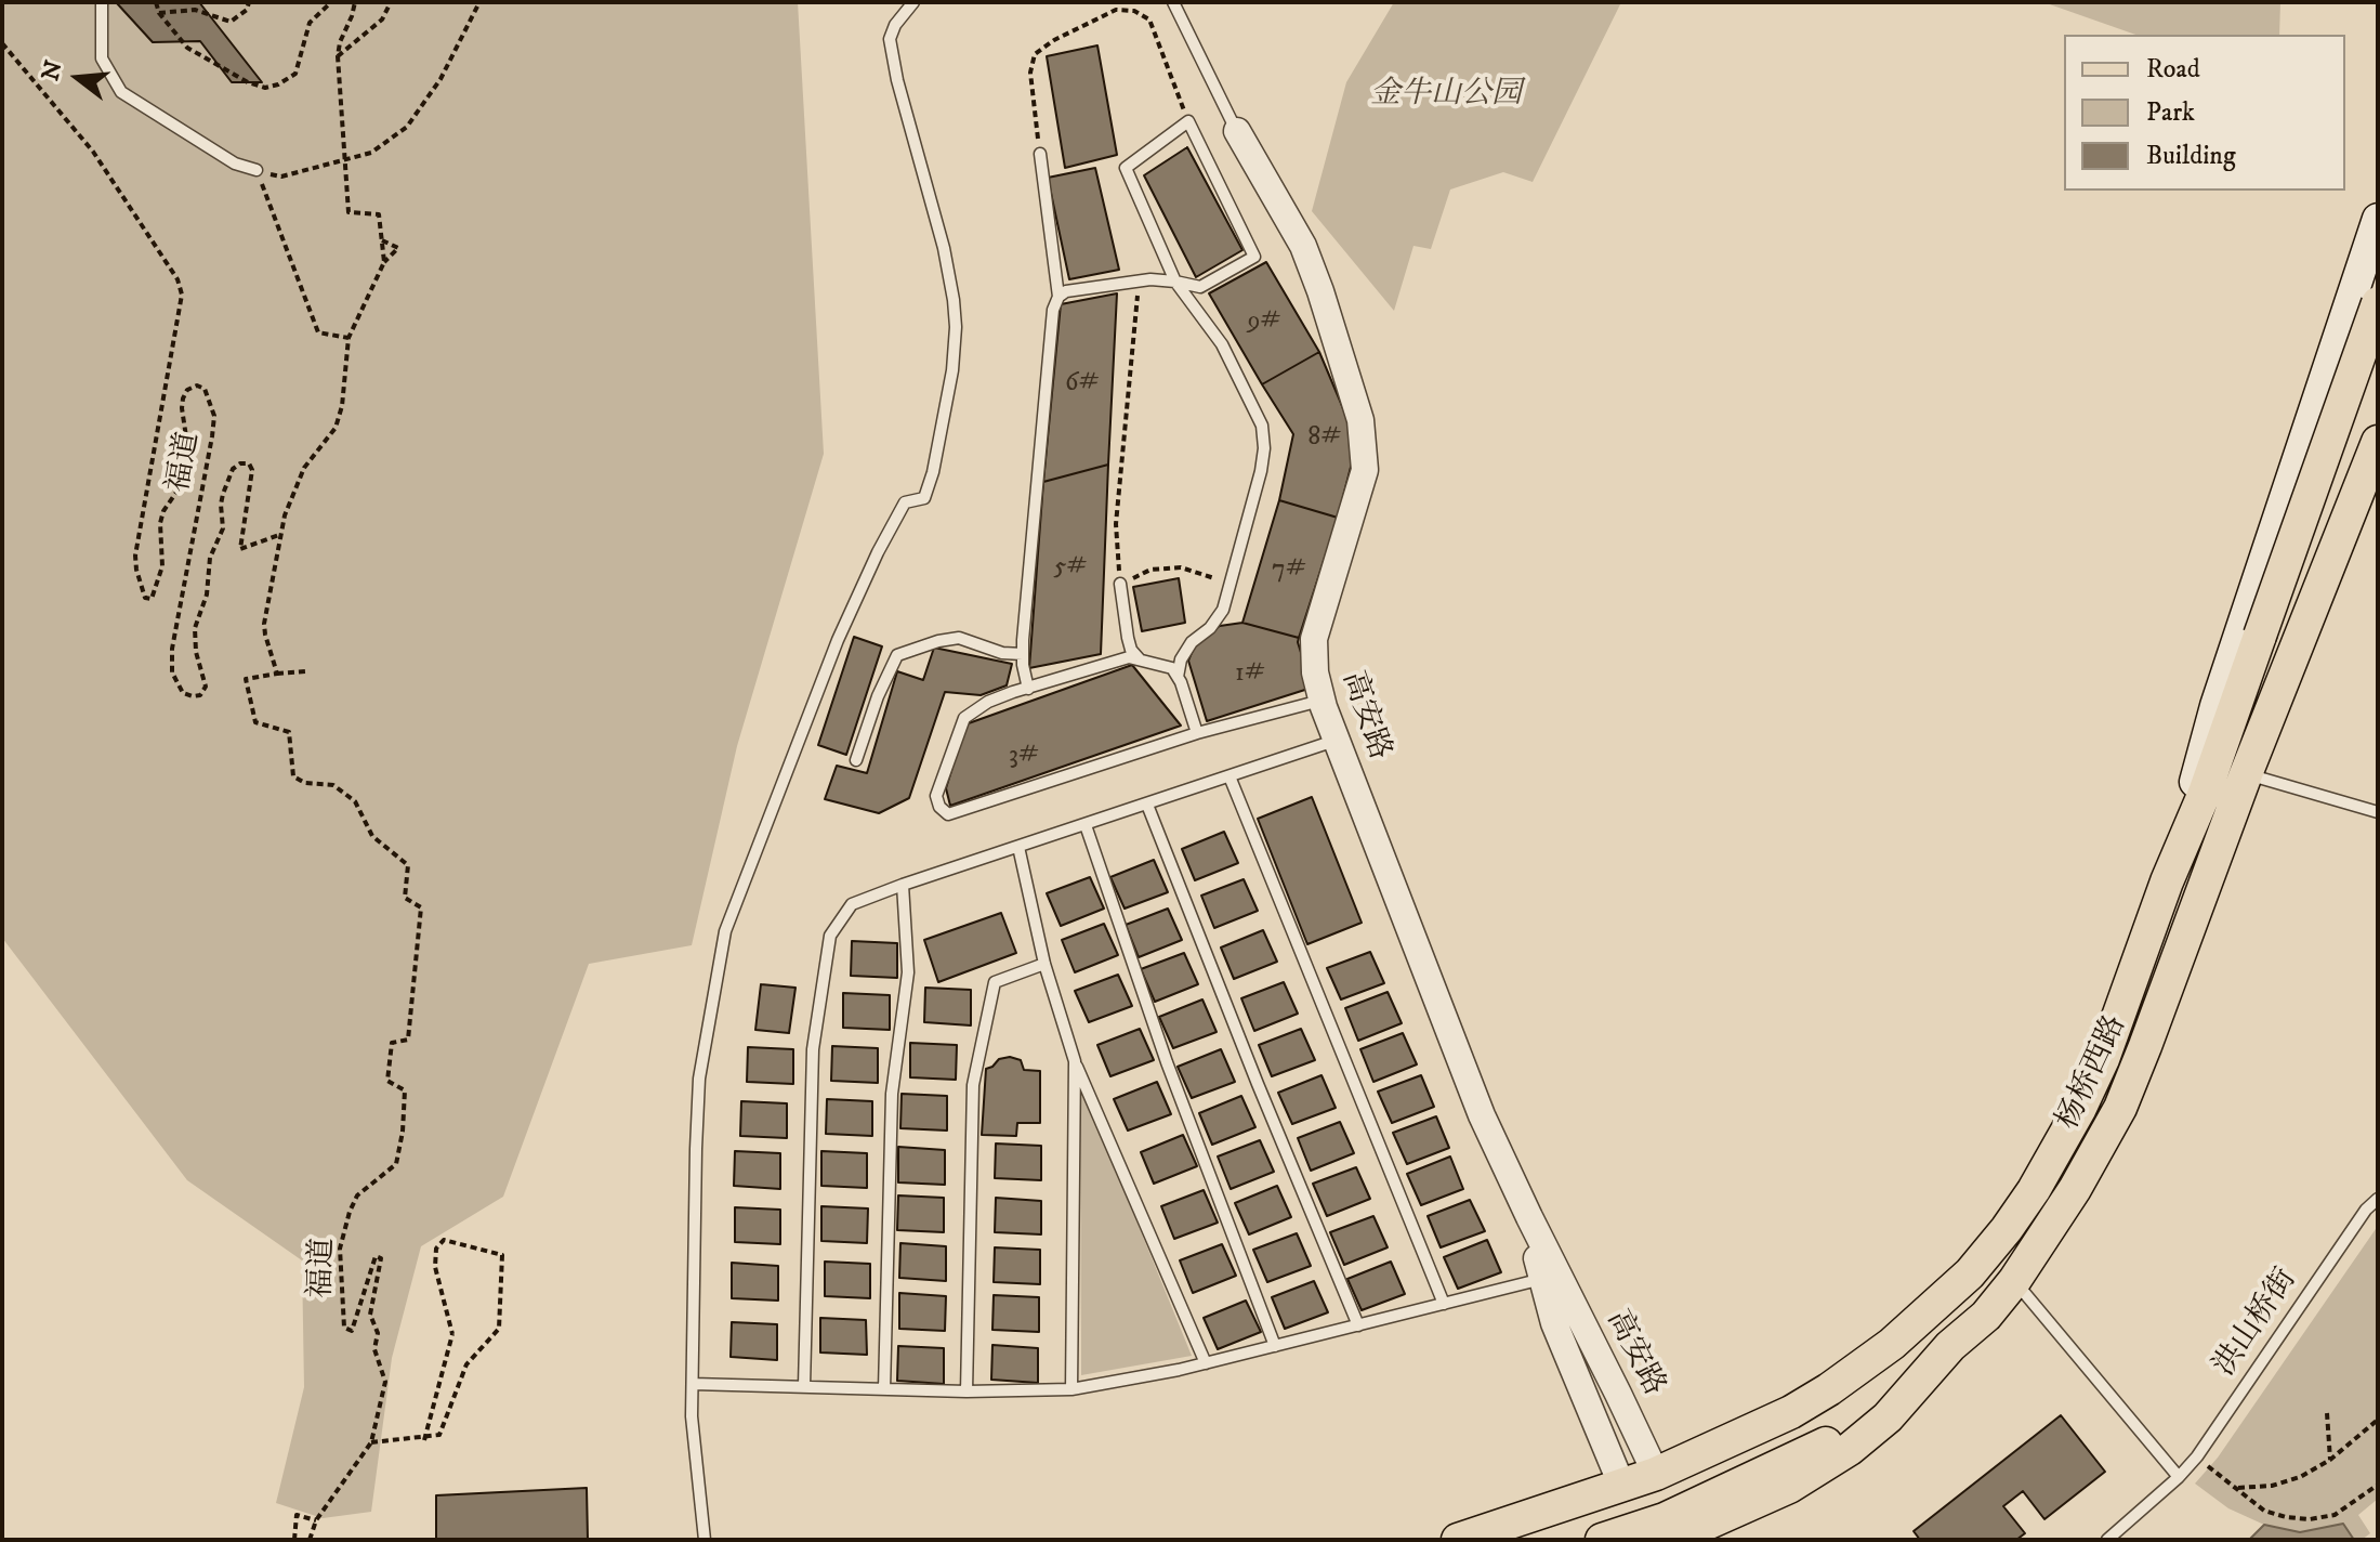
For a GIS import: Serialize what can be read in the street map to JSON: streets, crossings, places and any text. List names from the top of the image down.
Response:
{
  "streets": {
    "main road": ["杨桥西路"],
    "street": ["高安路"],
    "lane": ["洪山桥街"],
    "path": ["福道"]
  },
  "crossings": [
    ["高安路", "杨桥西路"]
  ],
  "parks": ["金牛山公园"],
  "house_numbers": [
    "9#",
    "6#",
    "8#",
    "5#",
    "7#",
    "1#",
    "3#"
  ],
  "legend": ["Road", "Park", "Building"],
  "north": "left"
}
